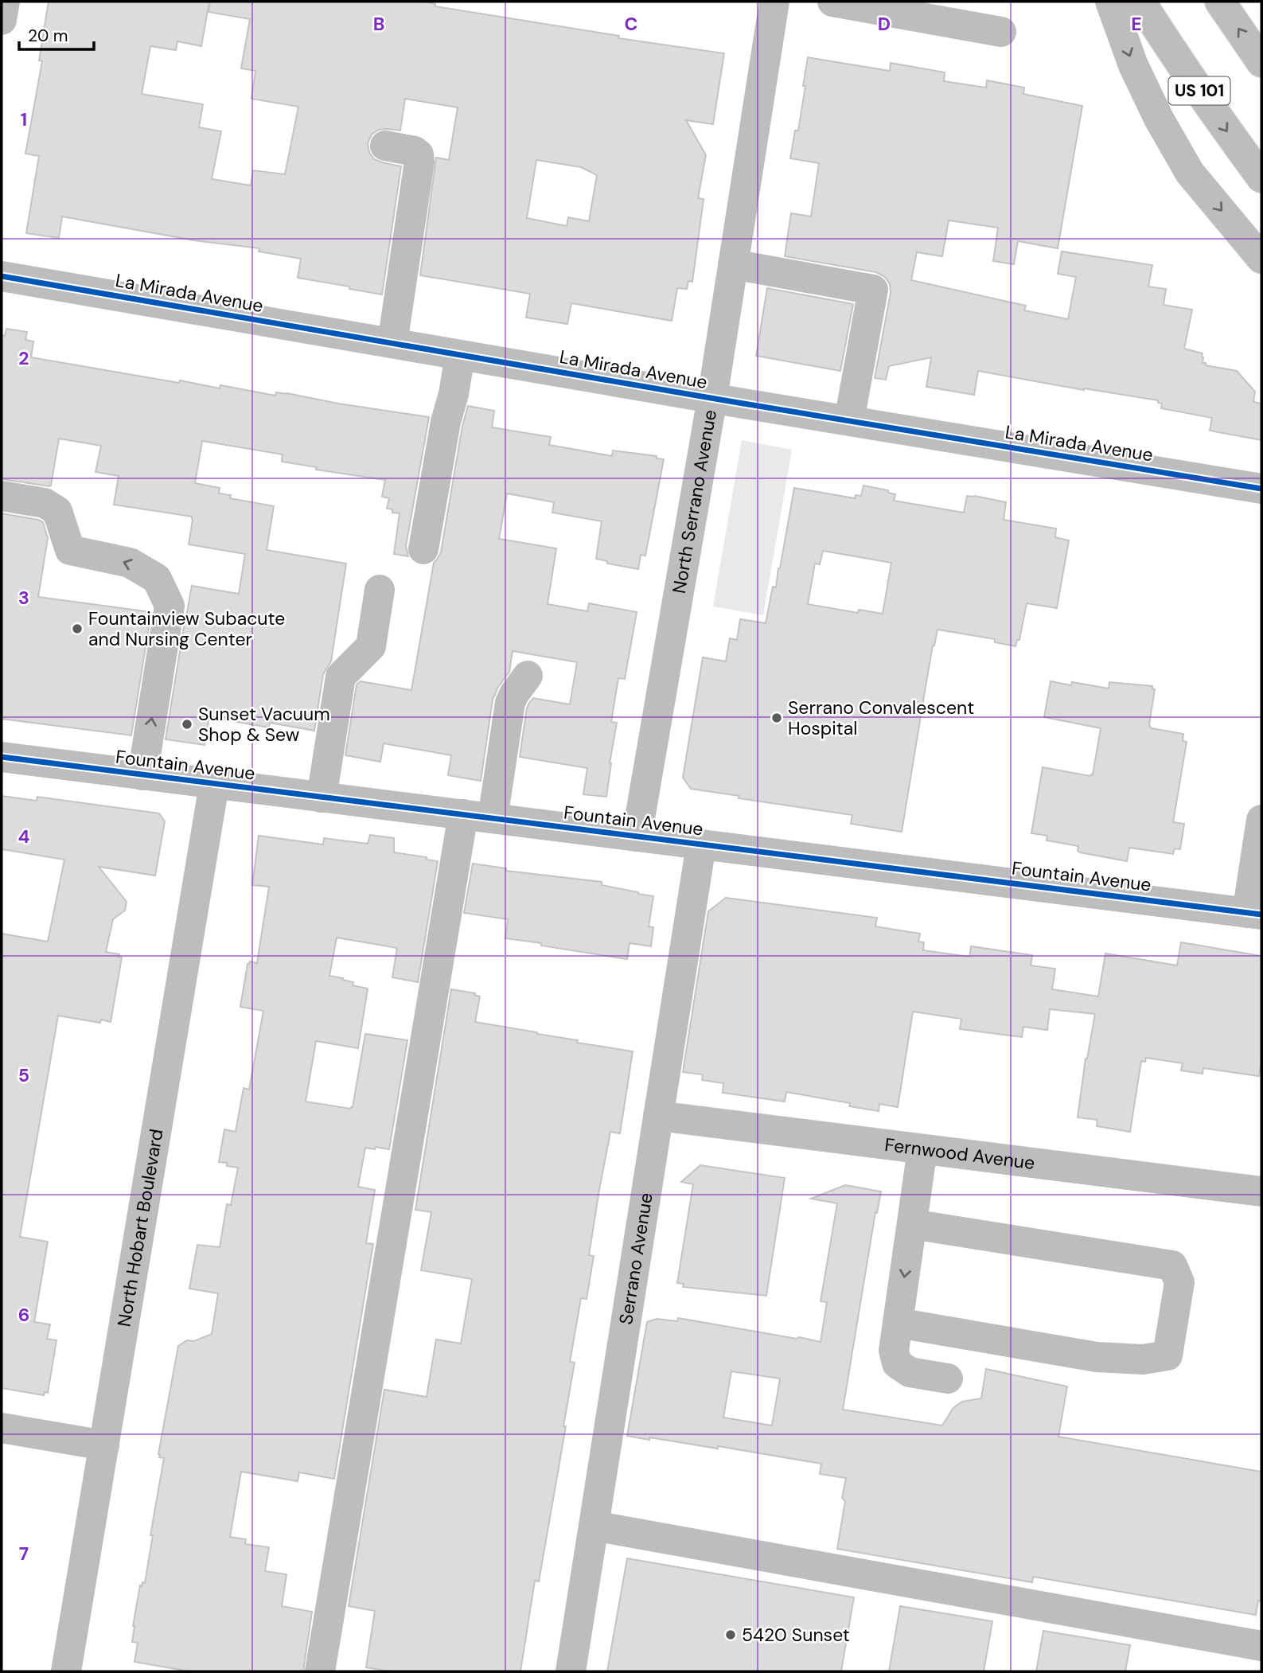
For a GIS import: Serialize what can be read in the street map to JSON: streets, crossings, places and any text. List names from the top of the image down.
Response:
{
  "streets": {
    "main road": [
      "US 101",
      "La Mirada Avenue",
      "North Serrano Avenue",
      "Fountain Avenue",
      "Fernwood Avenue",
      "North Hobart Boulevard",
      "Serrano Avenue"
    ]
  },
  "crossings": [
    ["La Mirada Avenue", "North Serrano Avenue"],
    ["North Serrano Avenue", "Fountain Avenue"],
    ["Fountain Avenue", "North Hobart Boulevard"],
    ["Fountain Avenue", "Serrano Avenue"],
    ["Fernwood Avenue", "Serrano Avenue"]
  ],
  "places": [
    "Fountainview Subacute and Nursing Center",
    "Serrano Convalescent Hospital",
    "Sunset Vacuum Shop & Sew",
    "5420 Sunset"
  ],
  "scale_bar": "20 m",
  "grid": {
    "columns": [
      "B",
      "C",
      "D",
      "E"
    ],
    "rows": [
      "1",
      "2",
      "3",
      "4",
      "5",
      "6",
      "7"
    ]
  }
}
